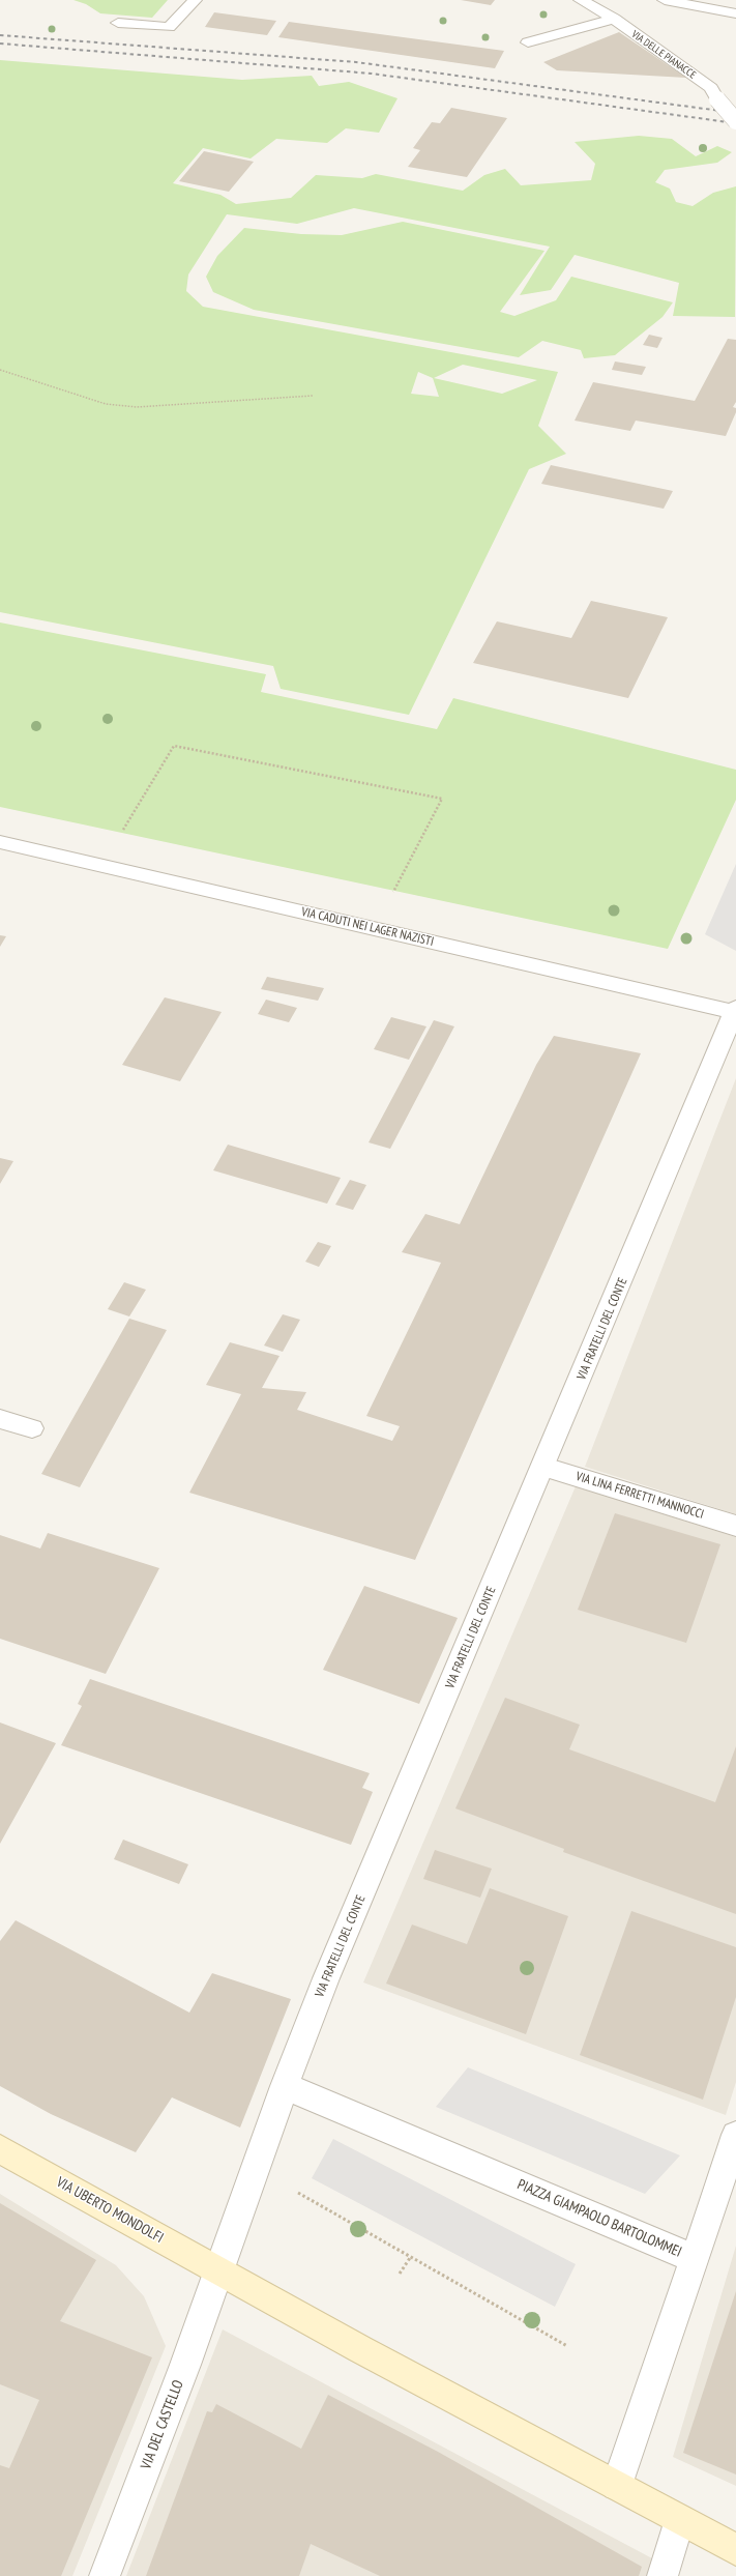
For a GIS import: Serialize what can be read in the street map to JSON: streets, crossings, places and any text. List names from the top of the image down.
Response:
{
  "streets": {
    "main road": ["VIA UBERTO MONDOLFI"],
    "street": [
      "VIA DELLE PIANACCE",
      "VIA CADUTI NEI LAGER NAZISTI",
      "VIA FRATELLI DEL CONTE",
      "VIA LINA FERRETTI MANNOCCI",
      "PIAZZA GIAMPAOLO BARTOLOMMEI",
      "VIA DEL CASTELLO"
    ]
  },
  "crossings": [
    ["VIA CADUTI NEI LAGER NAZISTI", "VIA FRATELLI DEL CONTE"],
    ["VIA FRATELLI DEL CONTE", "VIA LINA FERRETTI MANNOCCI"],
    ["VIA FRATELLI DEL CONTE", "VIA UBERTO MONDOLFI"],
    ["VIA FRATELLI DEL CONTE", "PIAZZA GIAMPAOLO BARTOLOMMEI"],
    ["VIA FRATELLI DEL CONTE", "VIA DEL CASTELLO"],
    ["VIA UBERTO MONDOLFI", "VIA DEL CASTELLO"]
  ]
}
